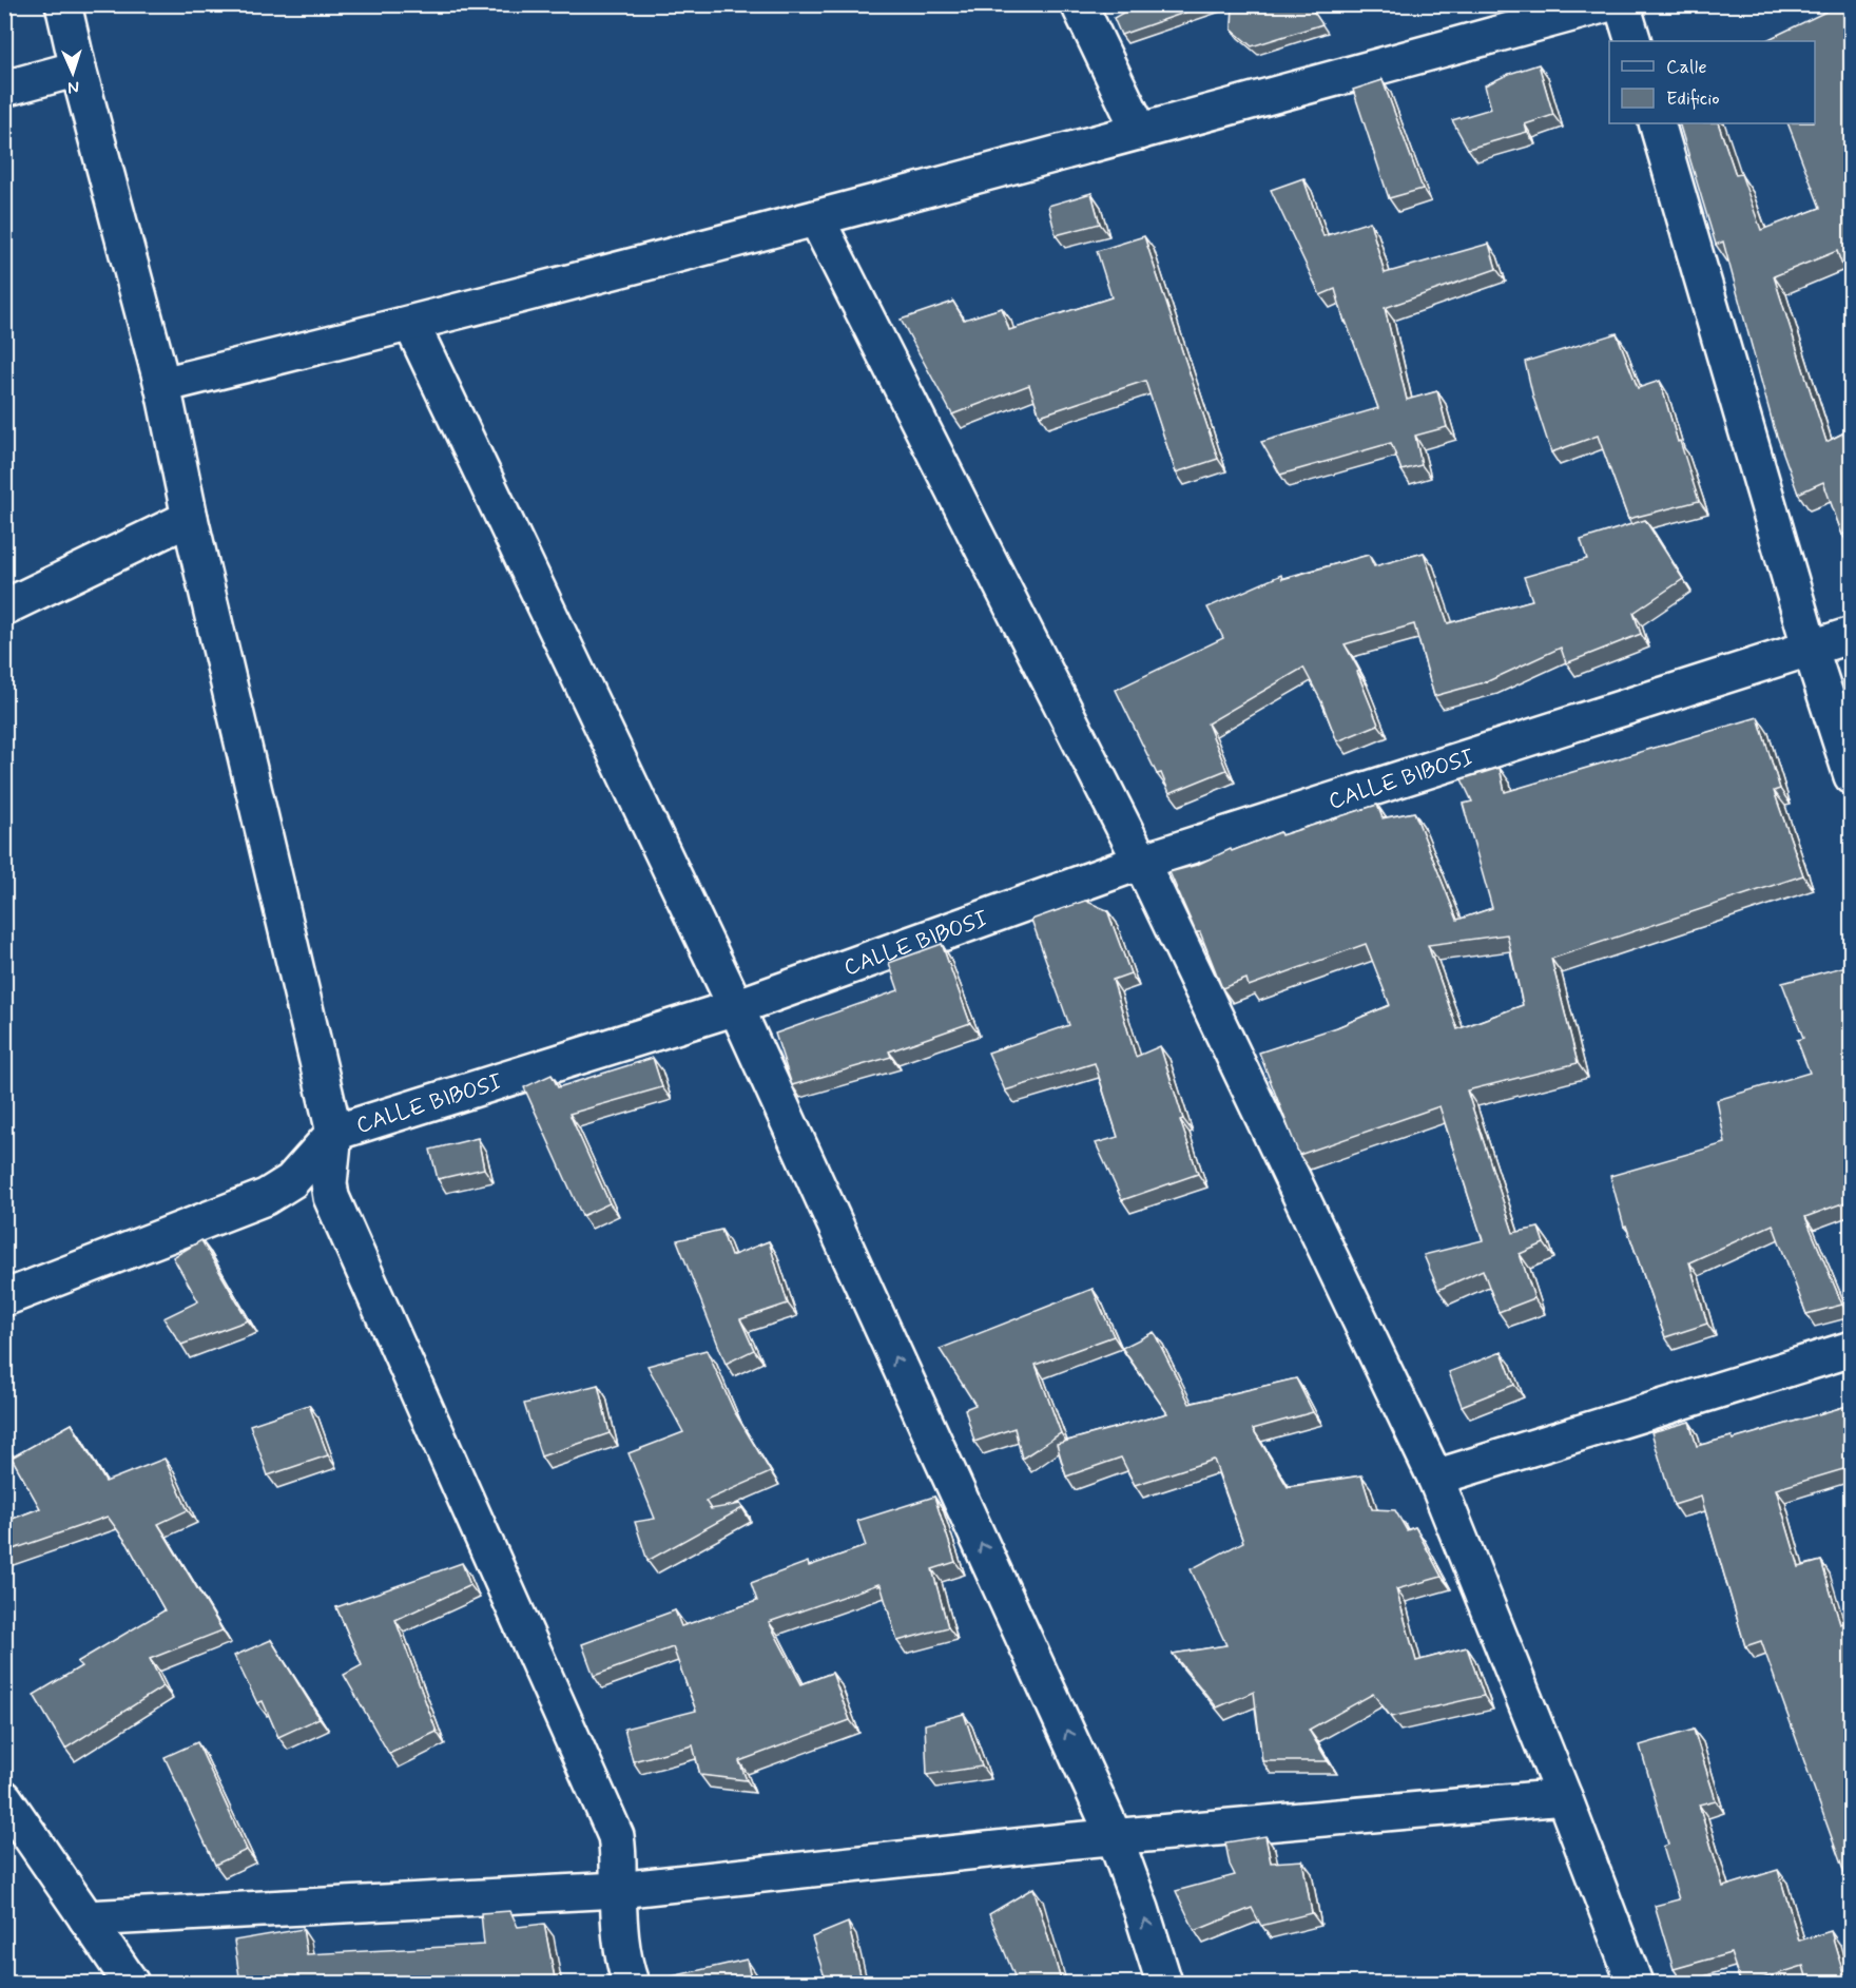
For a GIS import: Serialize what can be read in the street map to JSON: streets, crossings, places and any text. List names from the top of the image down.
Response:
{
  "streets": {
    "street": ["CALLE BIBOSI"]
  },
  "legend": ["Calle", "Edificio"],
  "north": "bottom"
}
